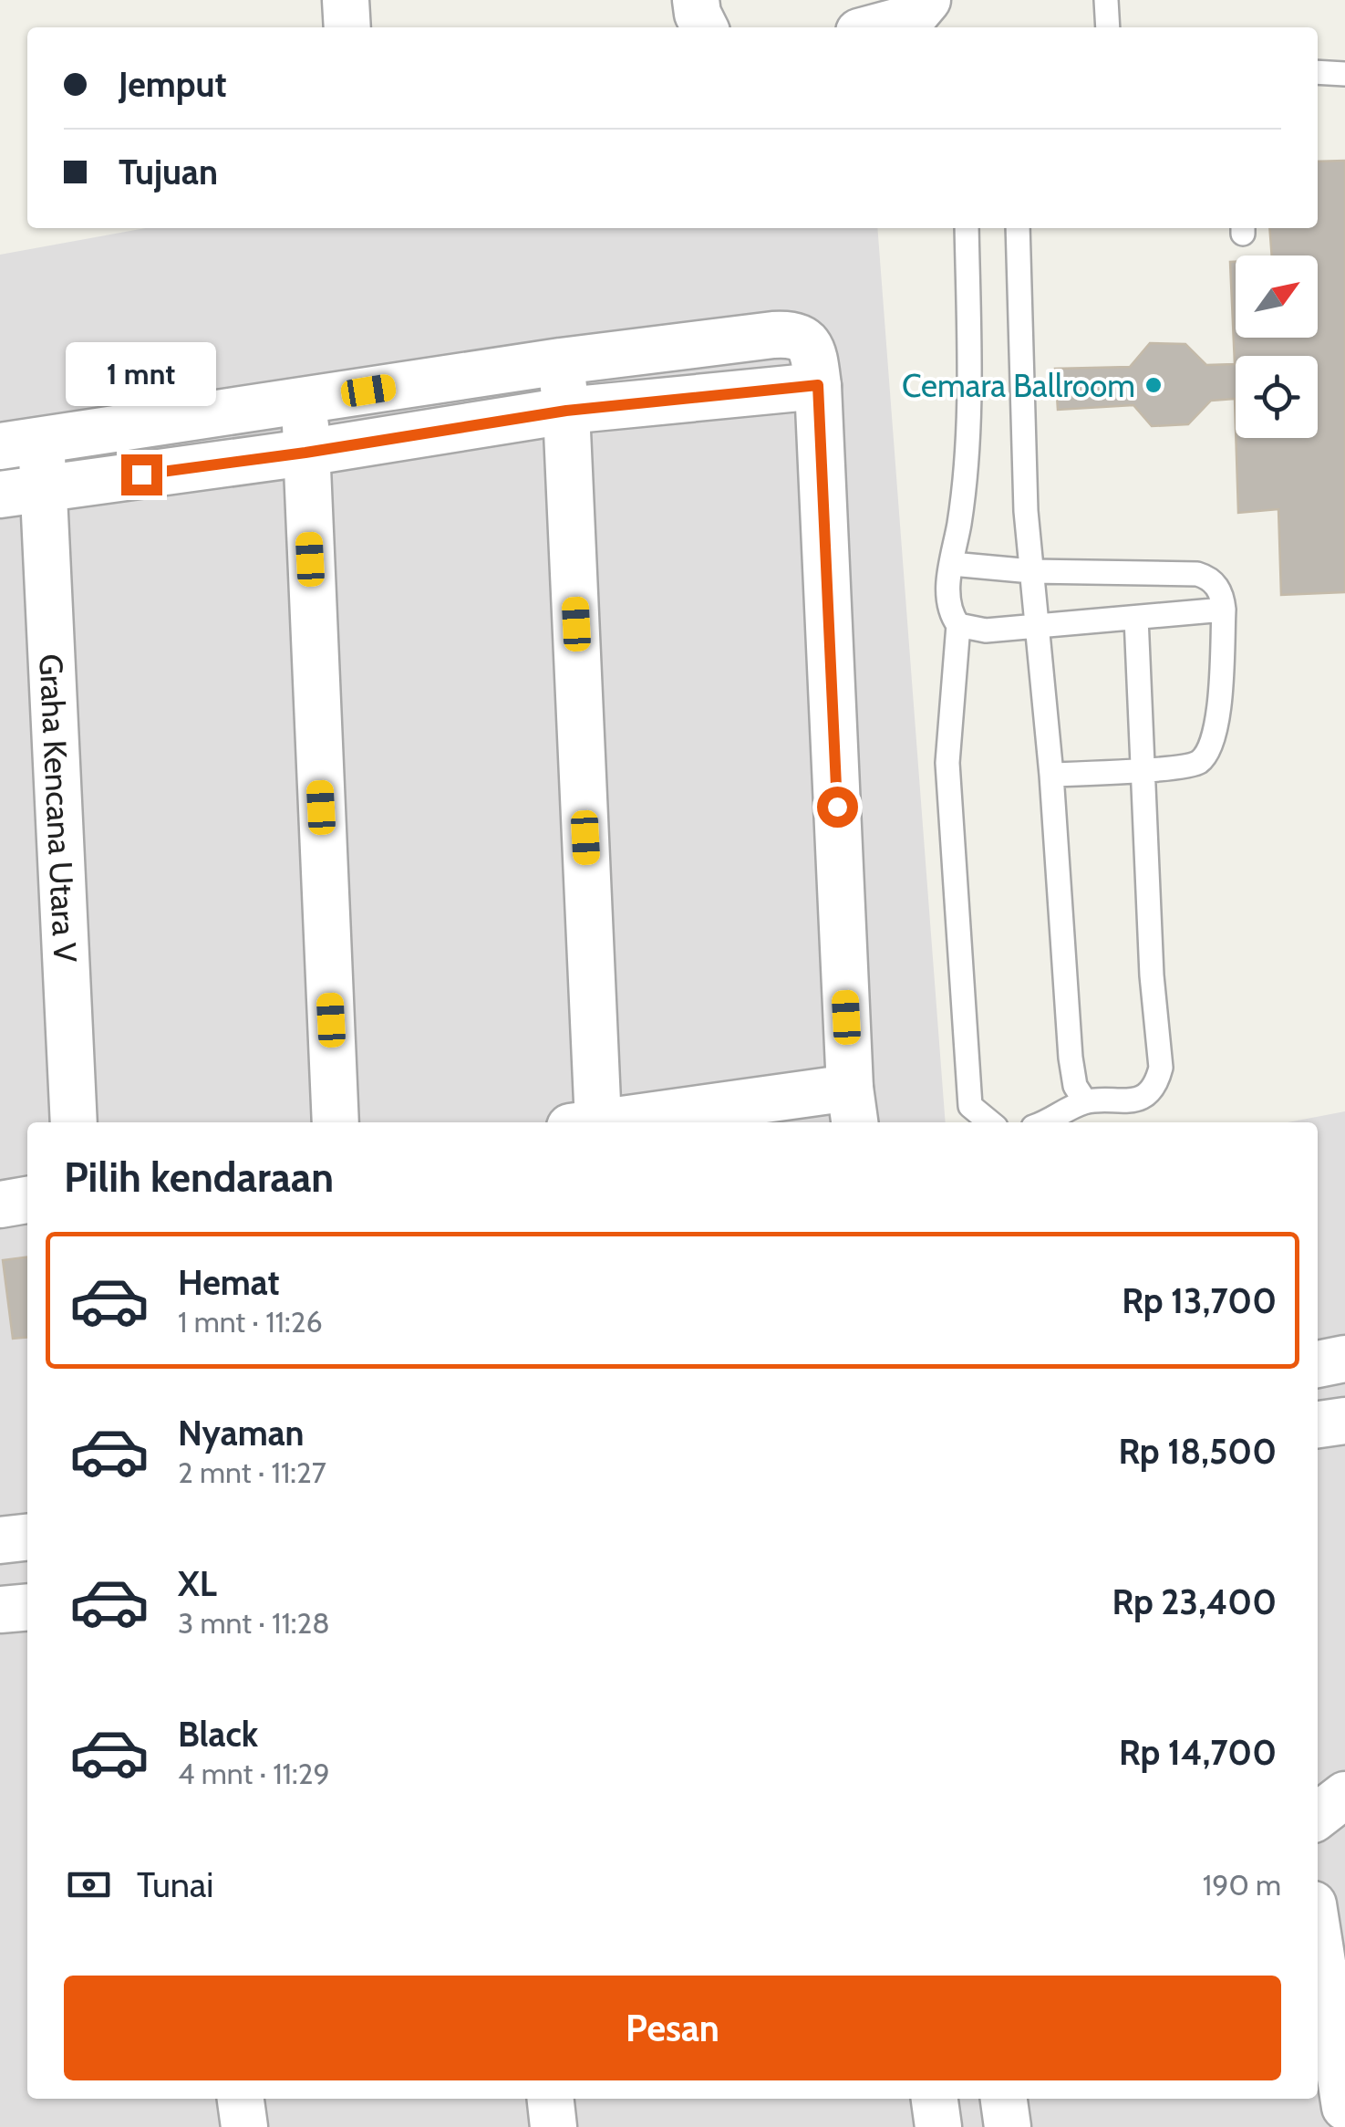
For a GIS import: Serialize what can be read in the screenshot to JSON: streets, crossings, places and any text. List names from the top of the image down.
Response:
{
  "streets": {
    "street": ["Graha Kencana Utara V"]
  },
  "places": ["Cemara Ballroom"],
  "north": "top right",
  "page": {
    "banner": ["Jemput", "Tujuan"],
    "bubble": "1 mnt",
    "heading": "Pilih kendaraan",
    "list": [
      {
        "name": "Hemat",
        "note": "1 mnt · 11:26",
        "value": "Rp 13,700"
      },
      {
        "name": "Nyaman",
        "note": "2 mnt · 11:27",
        "value": "Rp 18,500"
      },
      {
        "name": "XL",
        "note": "3 mnt · 11:28",
        "value": "Rp 23,400"
      },
      {
        "name": "Black",
        "note": "4 mnt · 11:29",
        "value": "Rp 14,700"
      }
    ],
    "pay": ["Tunai", "190 m"],
    "buttons": "Pesan"
  }
}
